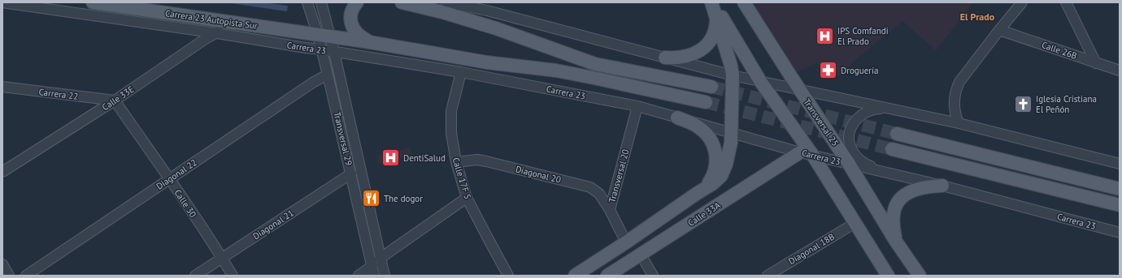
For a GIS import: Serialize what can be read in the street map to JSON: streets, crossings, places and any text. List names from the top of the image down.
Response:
{
  "streets": {
    "main road": [
      "Carrera 23 Autopista Sur",
      "Carrera 23",
      "Transversal 25",
      "Calle 33A"
    ],
    "street": [
      "Calle 26B",
      "Carrera 22",
      "Calle 33E",
      "Transversal 29",
      "Diagonal 22",
      "Diagonal 20",
      "Transversal 20",
      "Calle 17F 5",
      "Calle 30",
      "Diagonal 21",
      "Diagonal 18B"
    ]
  },
  "crossings": [
    ["Carrera 23 Autopista Sur", "Carrera 23"],
    ["Carrera 23 Autopista Sur", "Calle 33E"],
    ["Carrera 23 Autopista Sur", "Transversal 29"],
    ["Carrera 23", "Calle 33E"],
    ["Carrera 23", "Transversal 25"],
    ["Carrera 23", "Transversal 29"],
    ["Carrera 23", "Transversal 20"],
    ["Carrera 23", "Calle 17F 5"],
    ["Carrera 23", "Calle 33A"],
    ["Carrera 22", "Calle 33E"],
    ["Carrera 22", "Calle 30"],
    ["Calle 33E", "Calle 30"],
    ["Transversal 29", "Diagonal 22"],
    ["Transversal 29", "Diagonal 21"],
    ["Diagonal 22", "Calle 30"],
    ["Diagonal 20", "Transversal 20"],
    ["Diagonal 20", "Calle 17F 5"],
    ["Calle 30", "Diagonal 21"]
  ],
  "districts": ["El Prado"],
  "places": {
    "hospital": ["IPS Comfandi El Prado", "DentiSalud"],
    "pharmacy": ["Droguería"],
    "church": ["Iglesia Cristiana El Peñón"],
    "restaurant": ["The dogor"]
  }
}
